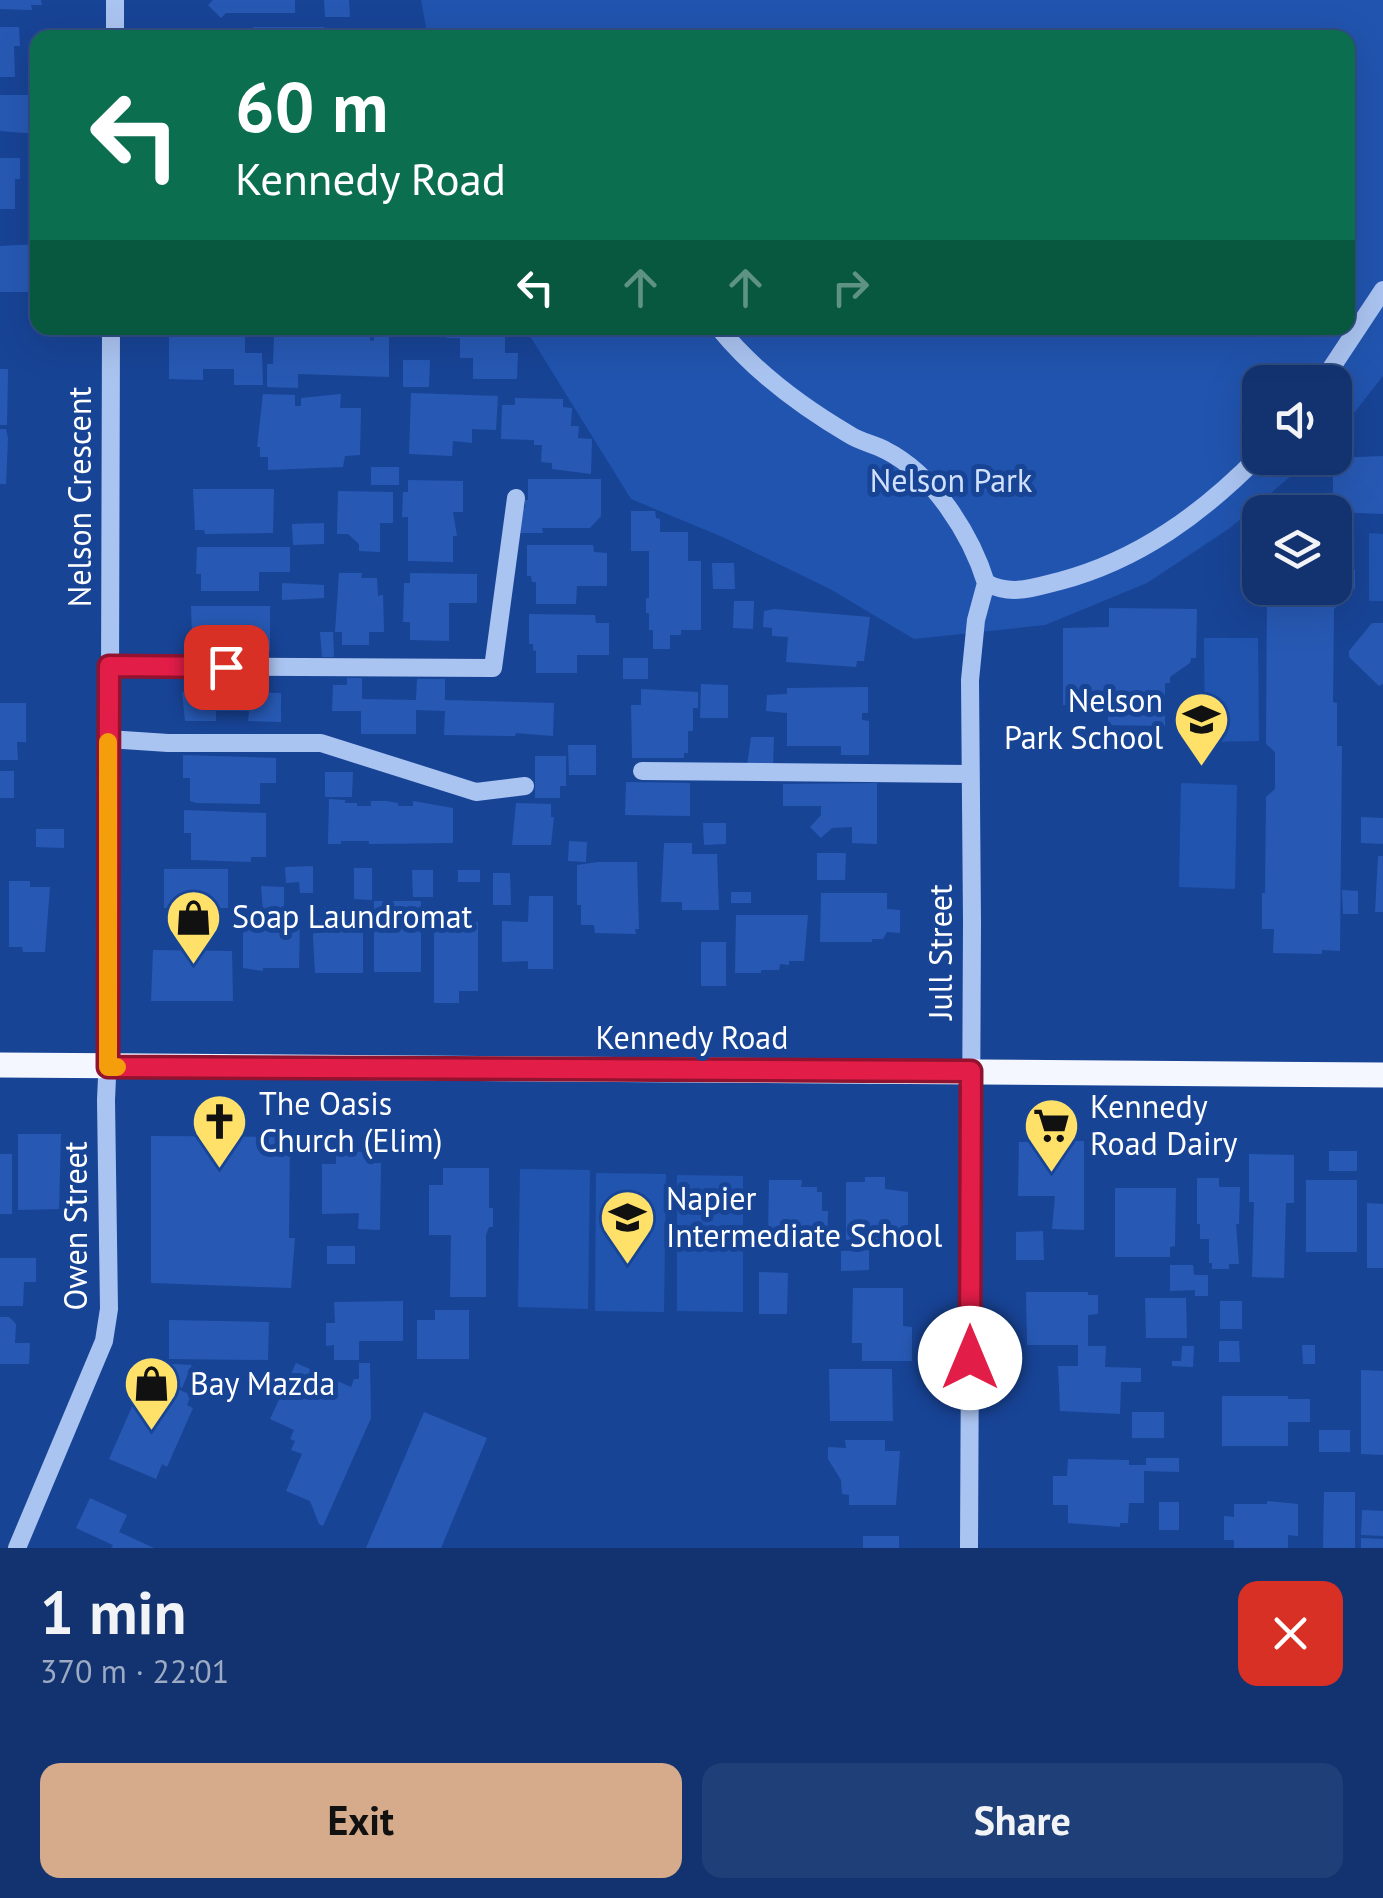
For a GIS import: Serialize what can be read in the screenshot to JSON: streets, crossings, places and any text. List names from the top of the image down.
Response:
{
  "streets": {
    "main road": ["Kennedy Road"],
    "street": ["Nelson Crescent", "Jull Street", "Owen Street"]
  },
  "crossings": [
    ["Nelson Crescent", "Kennedy Road"],
    ["Nelson Crescent", "Owen Street"],
    ["Jull Street", "Kennedy Road"],
    ["Kennedy Road", "Owen Street"]
  ],
  "parks": ["Nelson Park"],
  "places": {
    "school or university": ["Nelson Park School", "Napier Intermediate School"],
    "shop": ["Soap Laundromat", "Bay Mazda"],
    "church": ["The Oasis Church (Elim)"],
    "supermarket": ["Kennedy Road Dairy"]
  },
  "page": {
    "turn": ["60 m", "Kennedy Road"],
    "heading": ["1 min", "370 m · 22:01"],
    "buttons": ["Exit", "Share"]
  }
}
